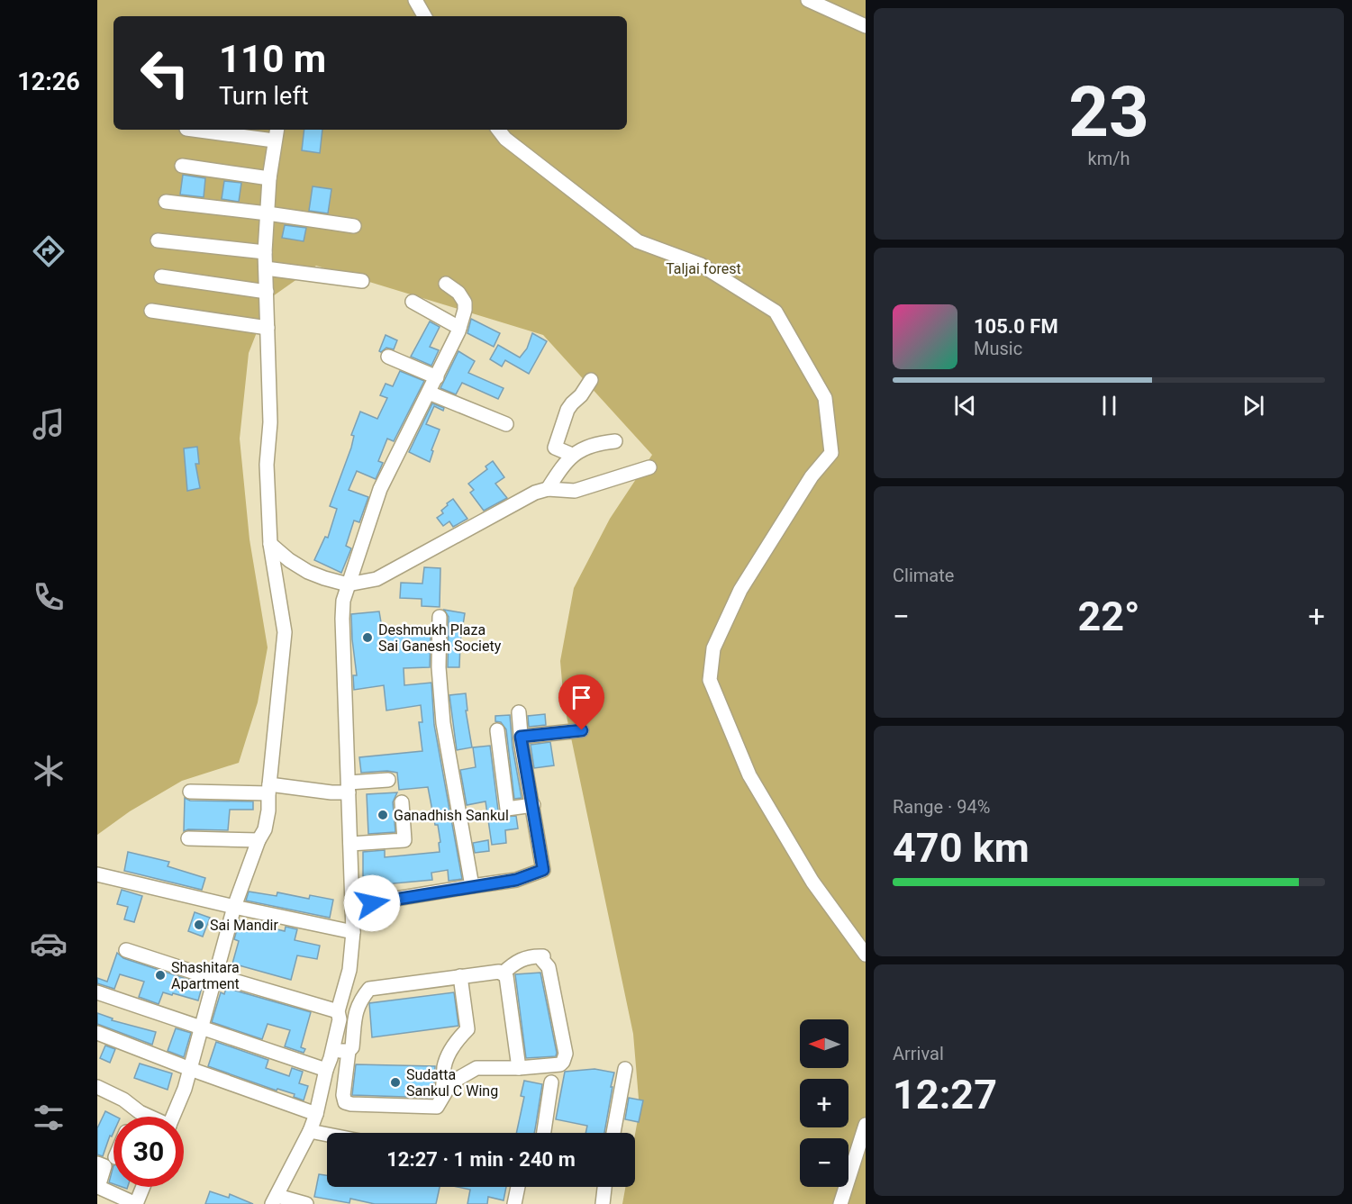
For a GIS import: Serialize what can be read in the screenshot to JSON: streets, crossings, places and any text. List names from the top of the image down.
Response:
{
  "parks": ["Taljai forest"],
  "places": [
    "Deshmukh Plaza Sai Ganesh Society",
    "Ganadhish Sankul",
    "Sai Mandir",
    "Shashitara Apartment",
    "Sudatta Sankul C Wing"
  ],
  "north": "left",
  "page": {
    "tabs": "12:26",
    "tile": [
      ["23", "km/h"],
      "Climate",
      ["Range · 94%", "470 km"],
      ["Arrival", "12:27"]
    ],
    "turn": ["110 m", "Turn left"],
    "song": ["105.0 FM", "Music"],
    "heat": ["−", "22°", "+"],
    "map_buttons": ["+", "−"],
    "limit": "30",
    "trip": "12:27 · 1 min · 240 m"
  }
}
